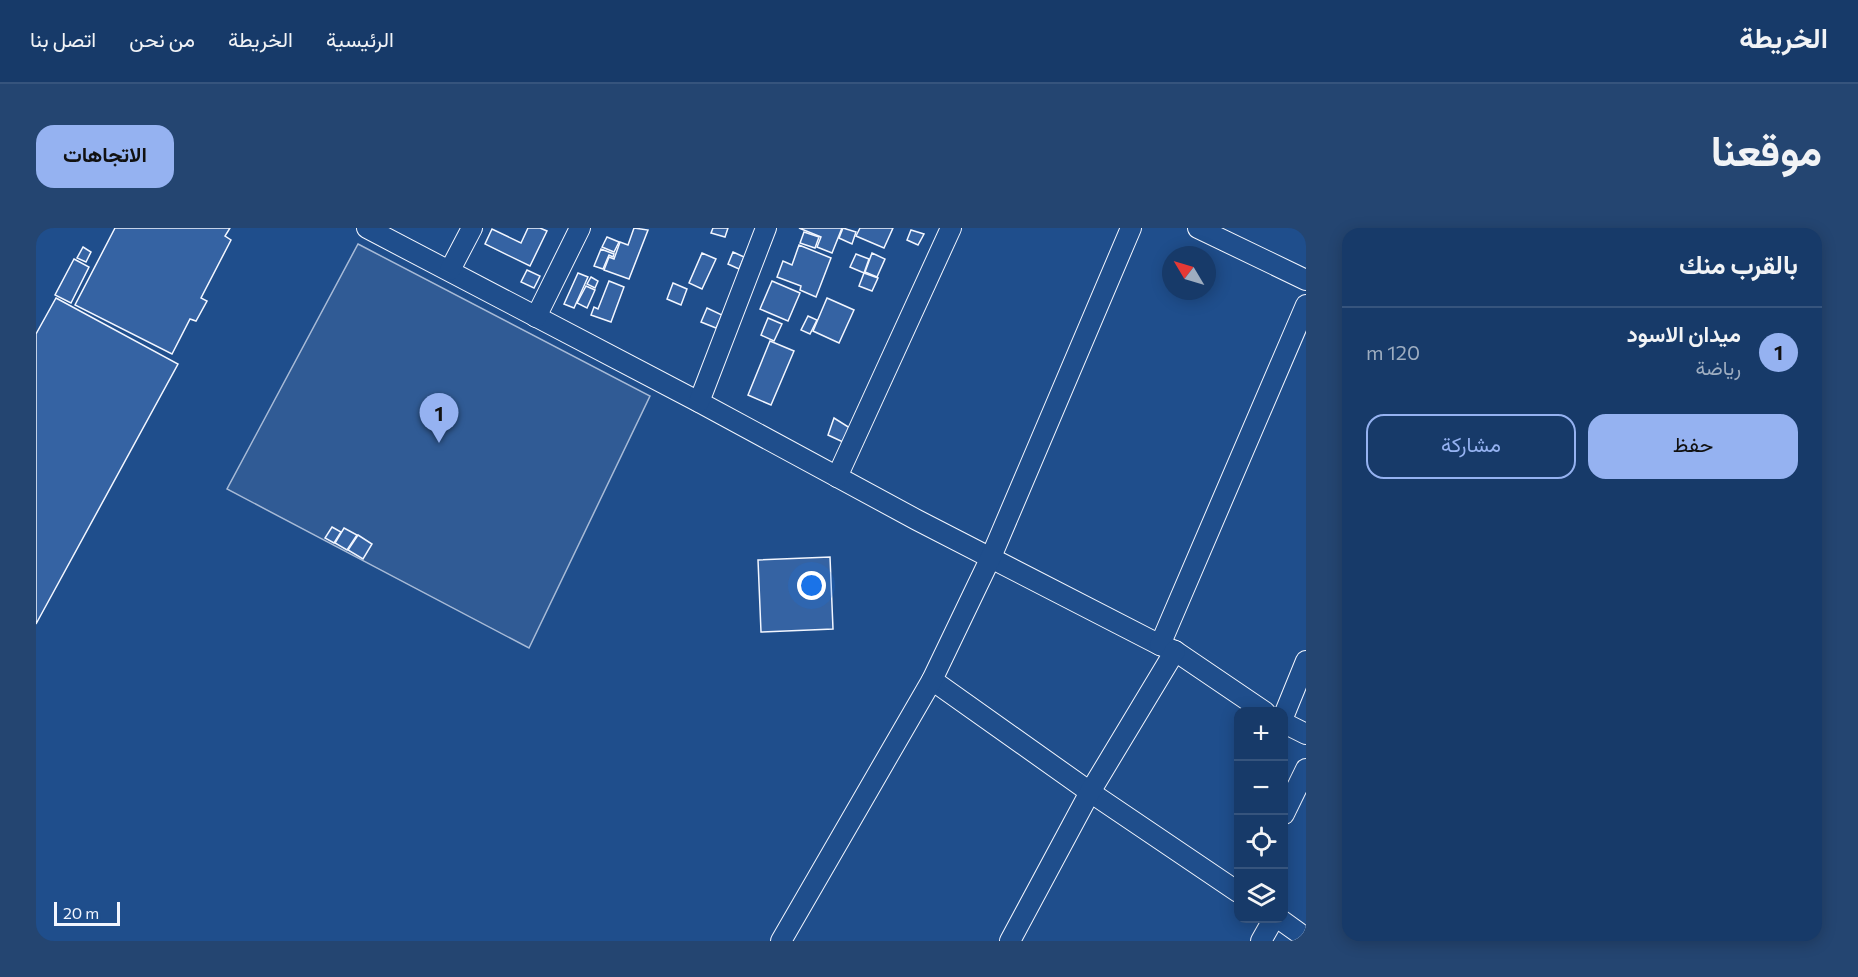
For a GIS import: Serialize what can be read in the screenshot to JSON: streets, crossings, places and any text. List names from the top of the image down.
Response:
{
  "scale_bar": "20 m",
  "north": "top left",
  "page": {
    "header": "الخريطة",
    "nav": [
      "الرئيسية",
      "الخريطة",
      "من نحن",
      "اتصل بنا"
    ],
    "title": "موقعنا",
    "buttons": [
      "الاتجاهات",
      ["حفظ", "مشاركة"]
    ],
    "heading": "بالقرب منك",
    "list": [
      {
        "mark": "1",
        "name": "ميدان الاسود",
        "note": "رياضة",
        "value": "120 m"
      }
    ],
    "pins": "1",
    "map_buttons": ["+", "−"],
    "scale": "20 m"
  }
}
